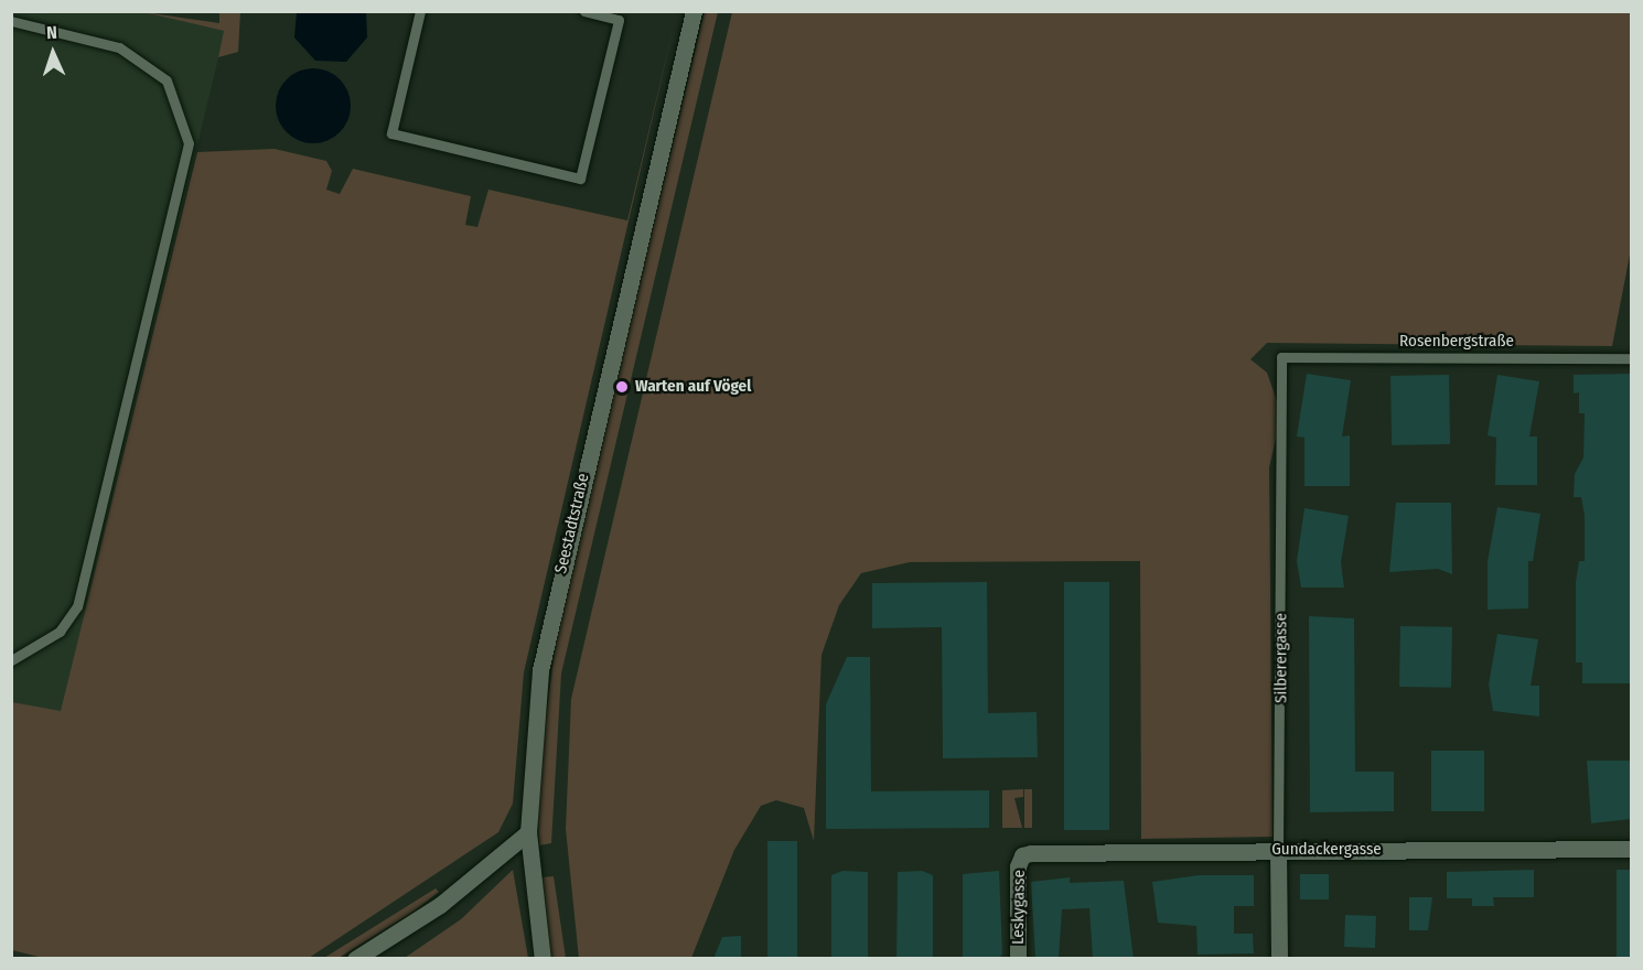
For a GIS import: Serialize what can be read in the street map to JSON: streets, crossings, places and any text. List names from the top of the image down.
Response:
{
  "streets": {
    "street": [
      "Seestadtstraße",
      "Silberergasse",
      "Gundackergasse",
      "Leskygasse"
    ],
    "lane": ["Rosenbergstraße"]
  },
  "crossings": [
    ["Rosenbergstraße", "Silberergasse"],
    ["Silberergasse", "Gundackergasse"],
    ["Gundackergasse", "Leskygasse"]
  ],
  "places": ["Warten auf Vögel"],
  "north": "top"
}
